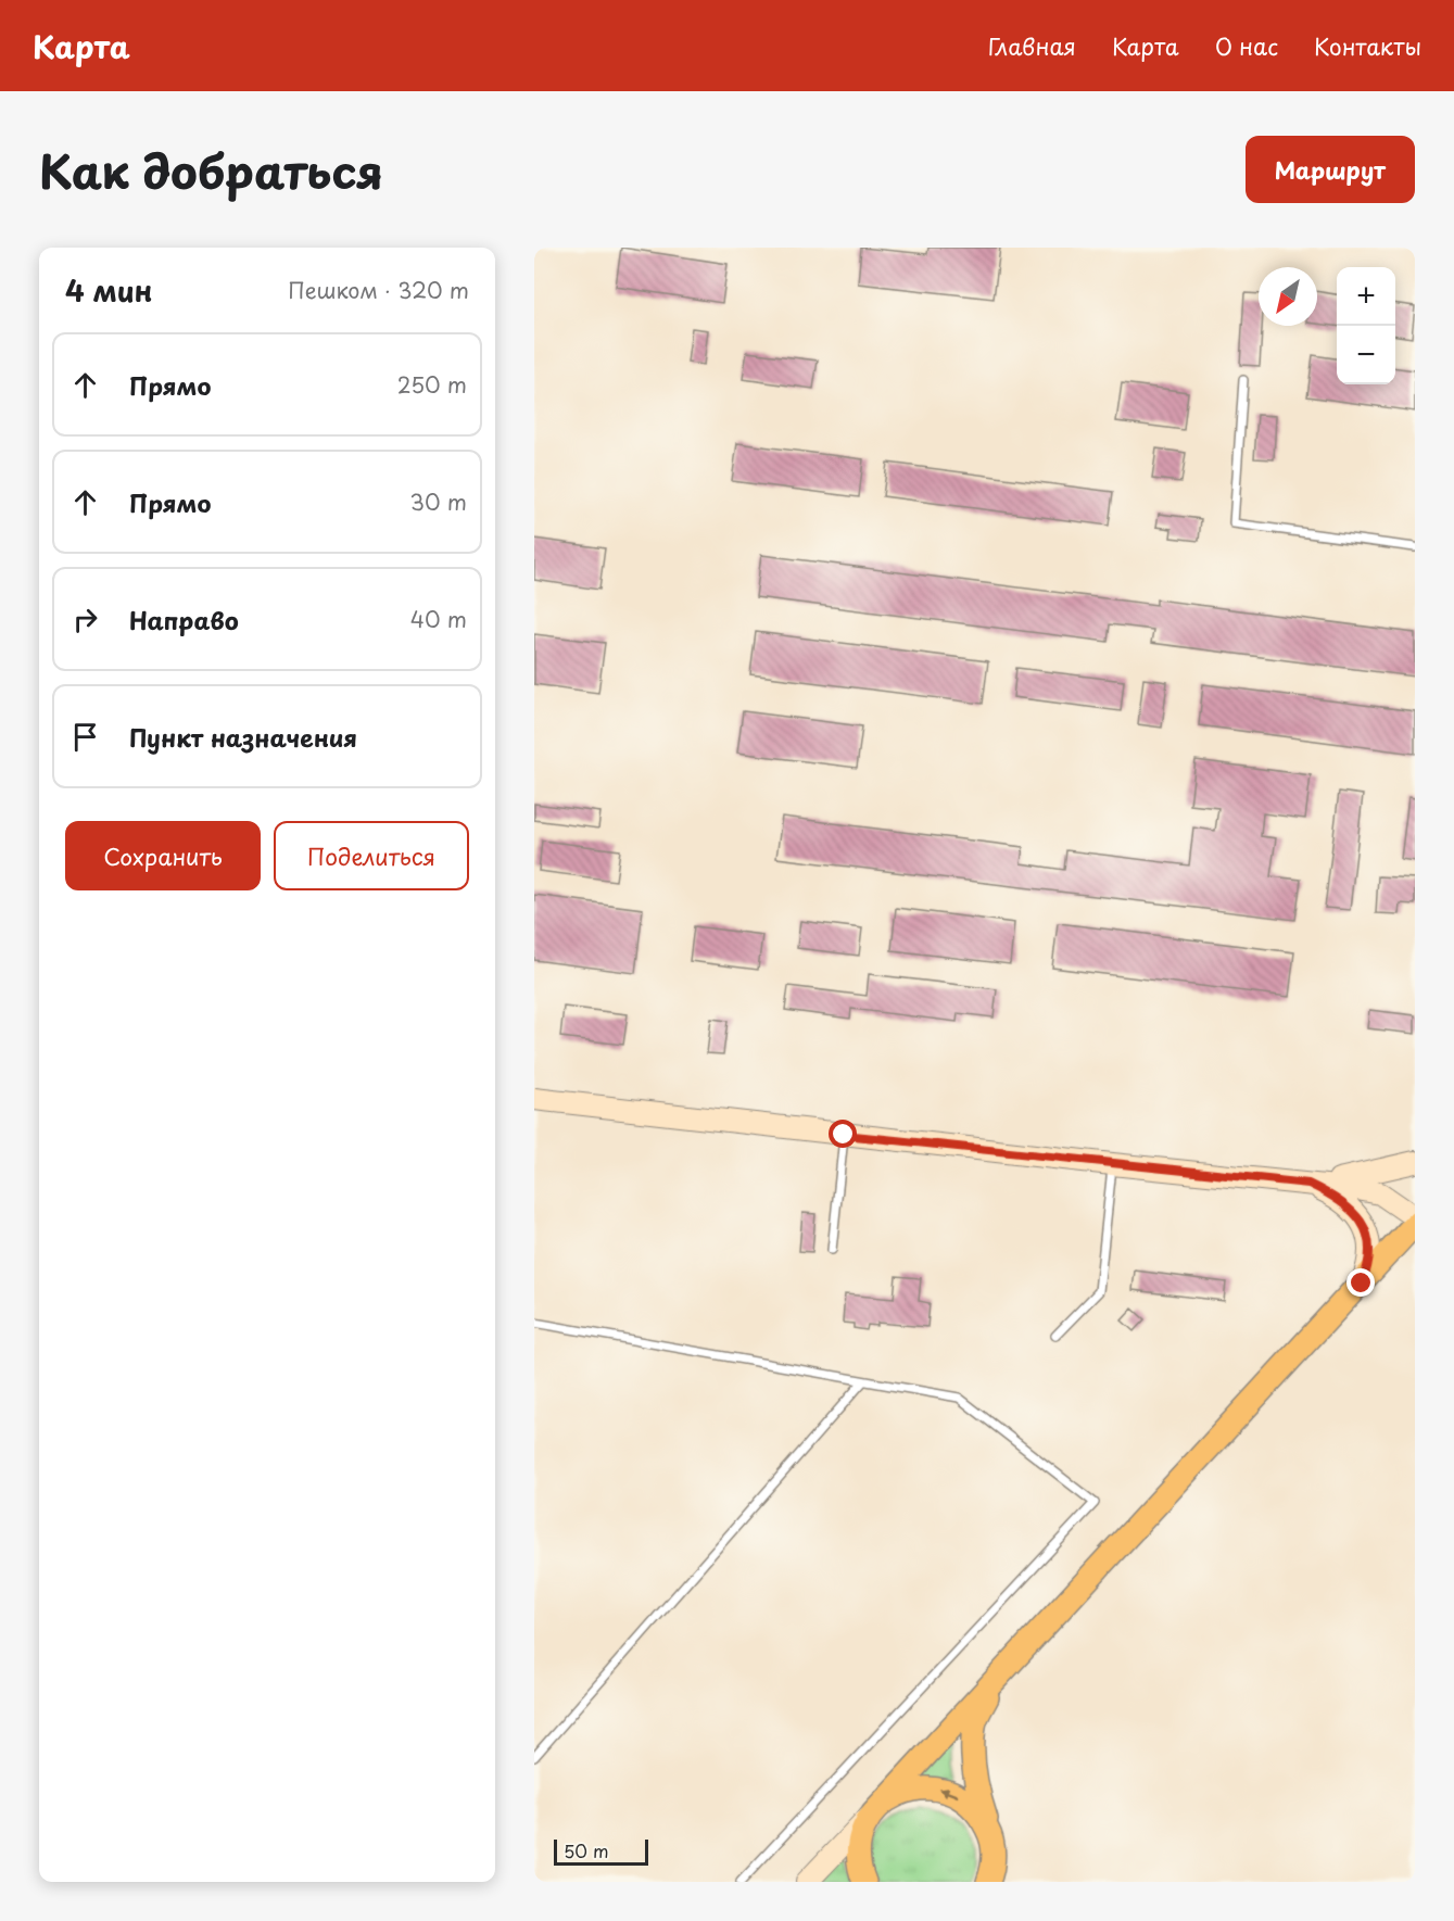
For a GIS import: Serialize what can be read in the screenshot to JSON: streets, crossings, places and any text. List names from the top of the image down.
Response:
{
  "scale_bar": "50 m",
  "north": "bottom left",
  "page": {
    "header": "Карта",
    "nav": [
      "Главная",
      "Карта",
      "О нас",
      "Контакты"
    ],
    "title": "Как добраться",
    "buttons": [
      "Маршрут",
      ["Сохранить", "Поделиться"]
    ],
    "heading": ["4 мин", "Пешком · 320 m"],
    "map_buttons": ["+", "−"],
    "list": [
      ["Прямо", "250 m"],
      ["Прямо", "30 m"],
      ["Направо", "40 m"],
      "Пункт назначения"
    ],
    "scale": "50 m"
  }
}
